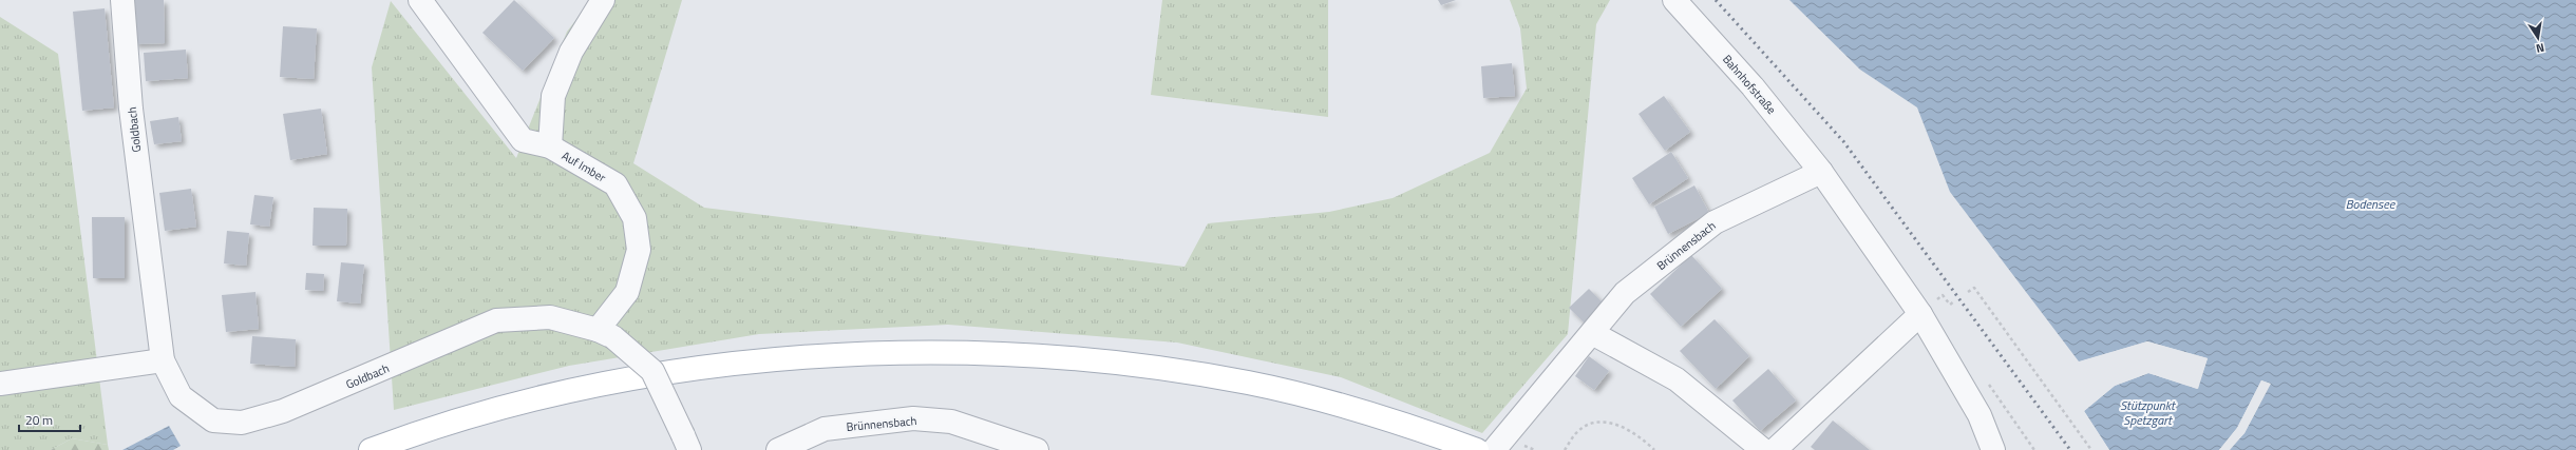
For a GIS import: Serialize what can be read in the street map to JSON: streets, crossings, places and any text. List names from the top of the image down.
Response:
{
  "streets": {
    "street": [
      "Bahnhofstraße",
      "Goldbach",
      "Auf Imber",
      "Brünnensbach"
    ]
  },
  "crossings": [
    ["Bahnhofstraße", "Brünnensbach"],
    ["Goldbach", "Auf Imber"]
  ],
  "water": ["Bodensee", "Stützpunkt Spetzgart"],
  "scale_bar": "20 m",
  "north": "bottom"
}
